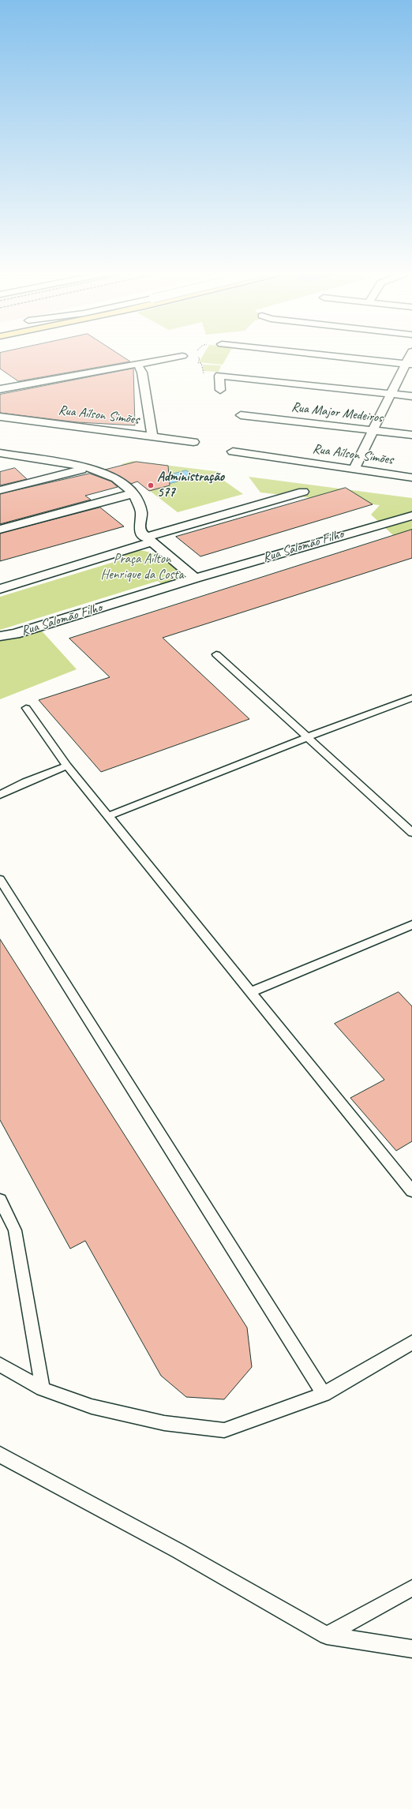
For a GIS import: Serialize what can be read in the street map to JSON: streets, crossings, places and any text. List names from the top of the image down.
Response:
{
  "streets": {
    "street": ["Rua Major Medeiros", "Rua Aílson Simões", "Rua Salomão Filho"]
  },
  "parks": ["Praça Aílton Henrique da Costa"],
  "places": ["Administração 577"]
}
